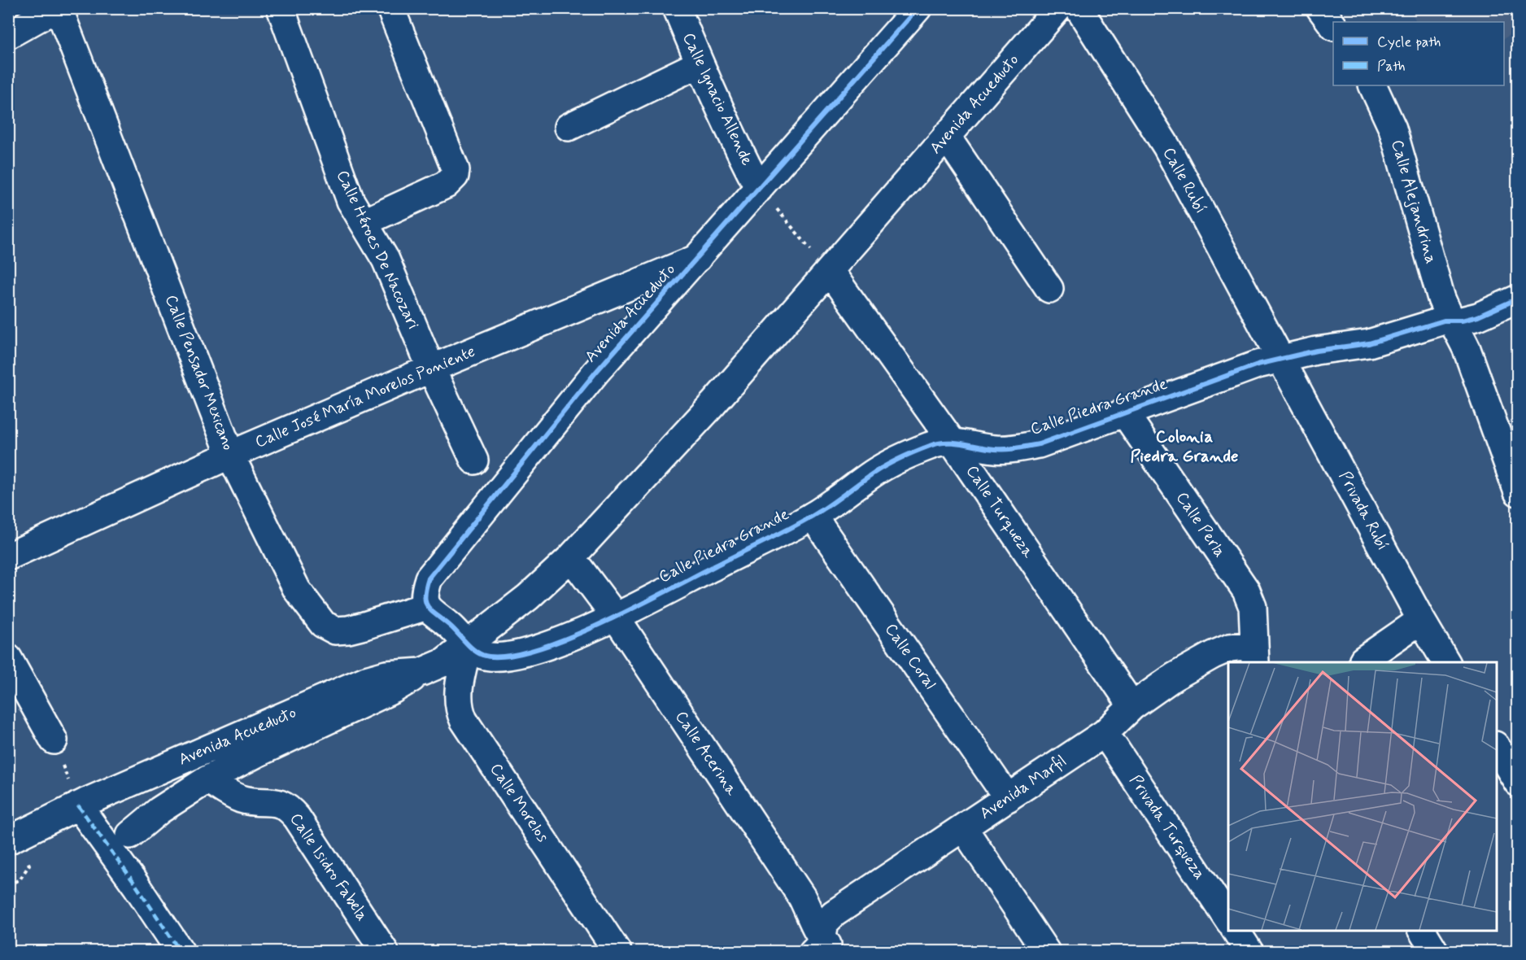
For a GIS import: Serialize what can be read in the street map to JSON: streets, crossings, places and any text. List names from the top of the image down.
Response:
{
  "streets": {
    "street": [
      "Calle Ignacio Allende",
      "Avenida Acueducto",
      "Calle Rubí",
      "Calle Alejandrina",
      "Calle Héroes De Nacozari",
      "Calle Pensador Mexicano",
      "Calle José María Morelos Poniente",
      "Calle Piedra Grande",
      "Privada Rubí",
      "Calle Turqueza",
      "Calle Perla",
      "Calle Coral",
      "Calle Acerina",
      "Avenida Marfil",
      "Calle Morelos",
      "Privada Turqueza",
      "Calle Isidro Fabela"
    ]
  },
  "crossings": [
    ["Calle Ignacio Allende", "Avenida Acueducto"],
    ["Avenida Acueducto", "Calle Pensador Mexicano"],
    ["Avenida Acueducto", "Calle José María Morelos Poniente"],
    ["Avenida Acueducto", "Calle Piedra Grande"],
    ["Avenida Acueducto", "Calle Turqueza"],
    ["Avenida Acueducto", "Calle Acerina"],
    ["Avenida Acueducto", "Calle Morelos"],
    ["Calle Rubí", "Calle Piedra Grande"],
    ["Calle Rubí", "Privada Rubí"],
    ["Calle Alejandrina", "Calle Piedra Grande"],
    ["Calle Héroes De Nacozari", "Calle José María Morelos Poniente"],
    ["Calle Pensador Mexicano", "Calle José María Morelos Poniente"],
    ["Calle Piedra Grande", "Privada Rubí"],
    ["Calle Piedra Grande", "Calle Turqueza"],
    ["Calle Piedra Grande", "Calle Perla"],
    ["Calle Piedra Grande", "Calle Coral"],
    ["Calle Piedra Grande", "Calle Acerina"],
    ["Calle Piedra Grande", "Calle Morelos"],
    ["Calle Turqueza", "Avenida Marfil"],
    ["Calle Perla", "Avenida Marfil"],
    ["Calle Coral", "Avenida Marfil"],
    ["Calle Acerina", "Avenida Marfil"],
    ["Avenida Marfil", "Privada Turqueza"]
  ],
  "districts": ["Colonia Piedra Grande"],
  "legend": ["Cycle path", "Path"]
}
